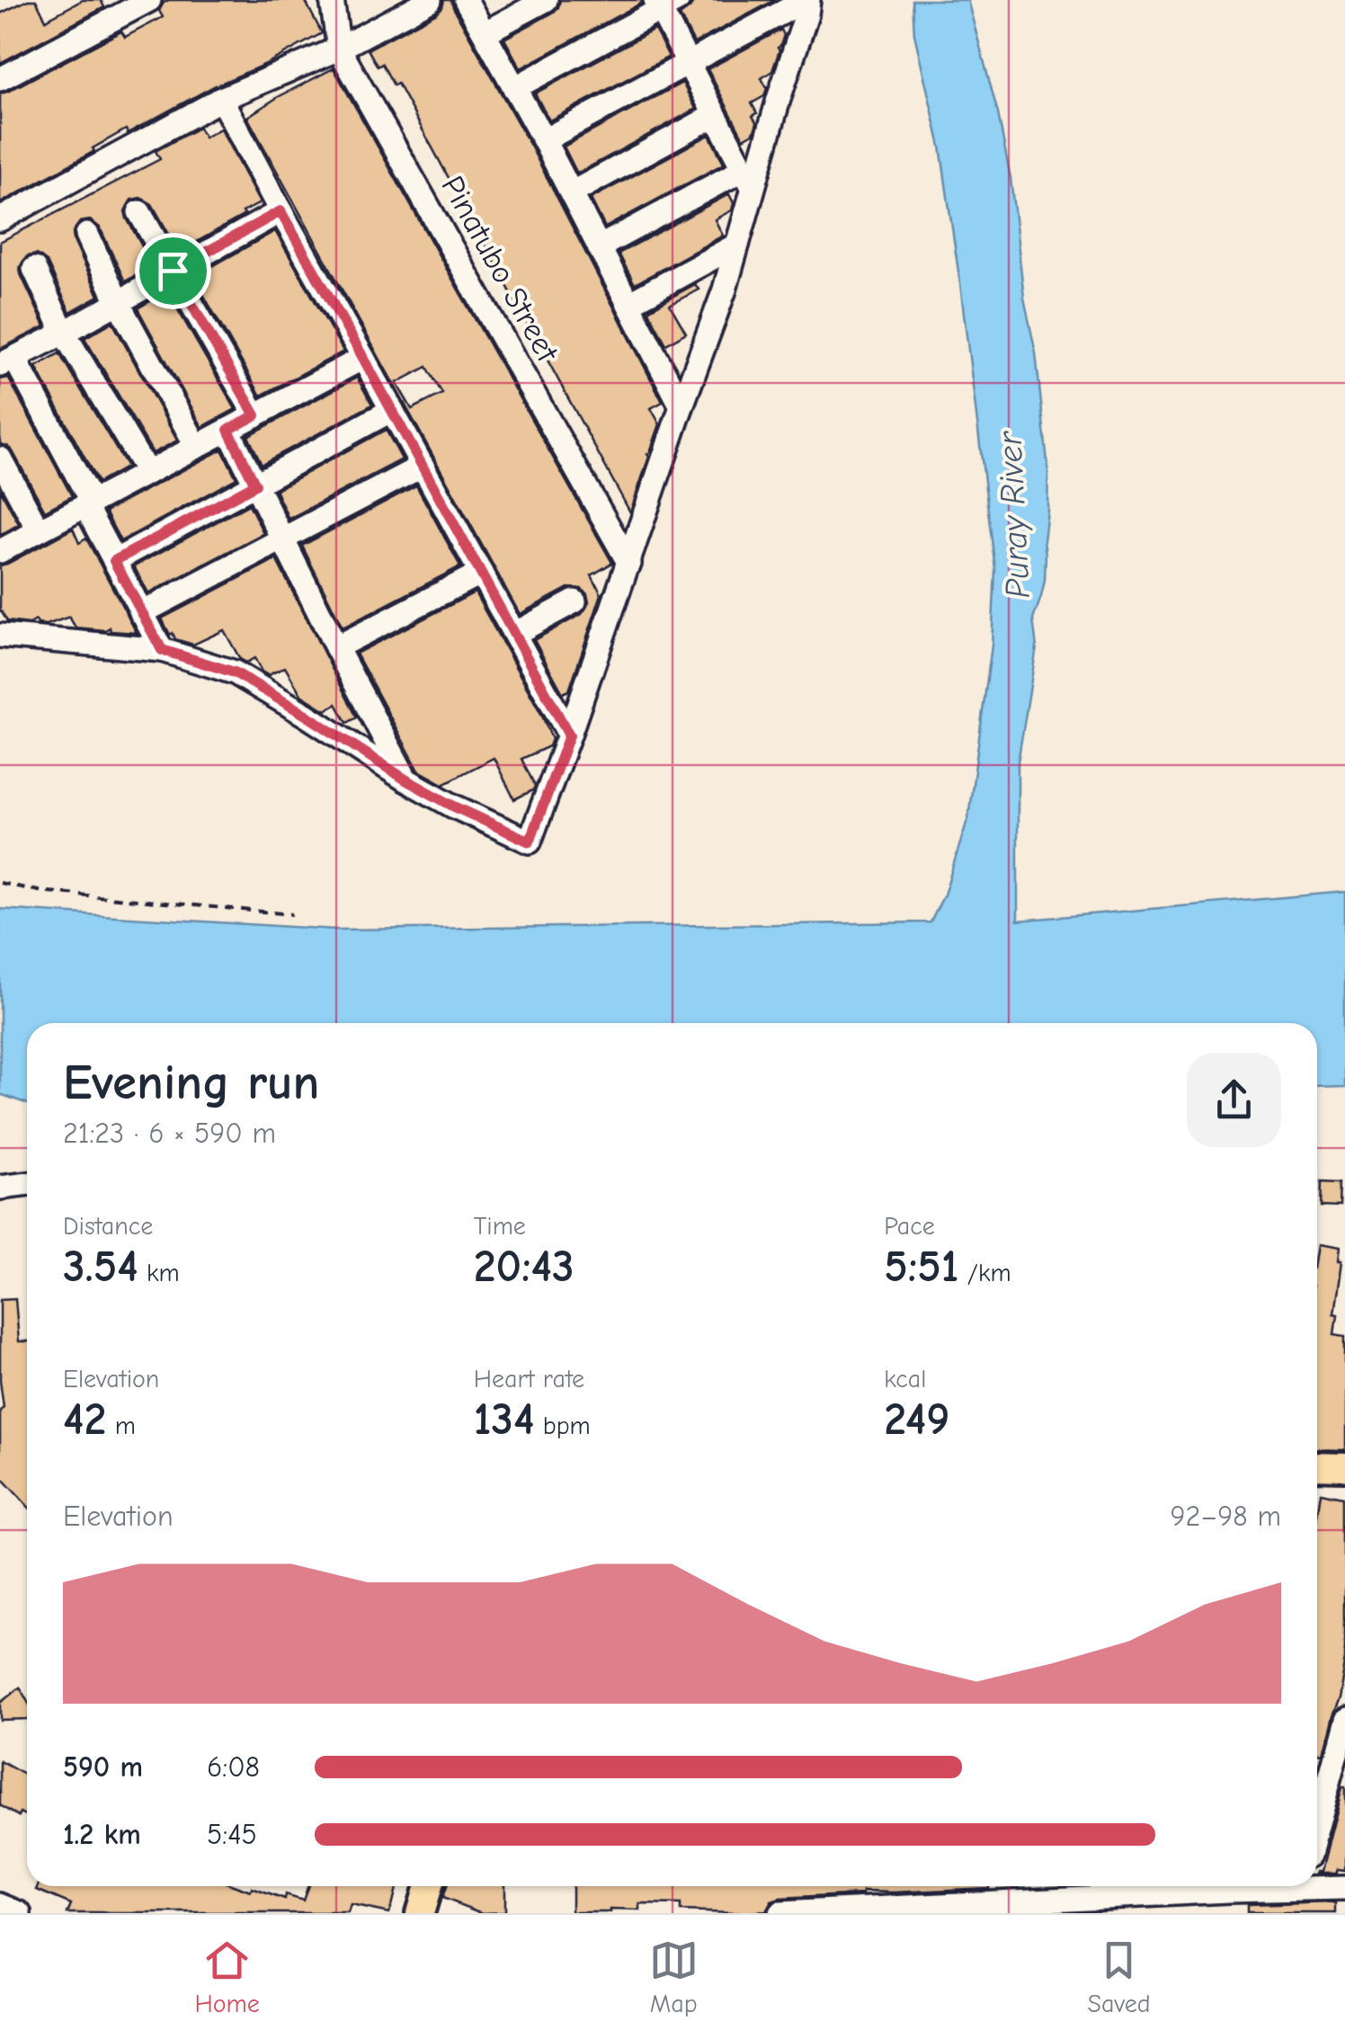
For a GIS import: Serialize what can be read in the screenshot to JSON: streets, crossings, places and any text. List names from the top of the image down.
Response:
{
  "streets": {
    "street": ["Pinatubo Street"]
  },
  "water": ["Puray River"],
  "page": {
    "heading": ["Evening run", "21:23 · 6 × 590 m"],
    "stats": [
      ["Distance", "3.54 km"],
      ["Time", "20:43"],
      ["Pace", "5:51 /km"],
      ["Elevation", "42 m"],
      ["Heart rate", "134 bpm"],
      ["kcal", "249"]
    ],
    "chart": ["Elevation", "92–98 m"],
    "list": [
      {
        "name": "590 m",
        "note": "6:08"
      },
      {
        "name": "1.2 km",
        "note": "5:45"
      }
    ],
    "tabs": ["Home", "Map", "Saved"]
  }
}
